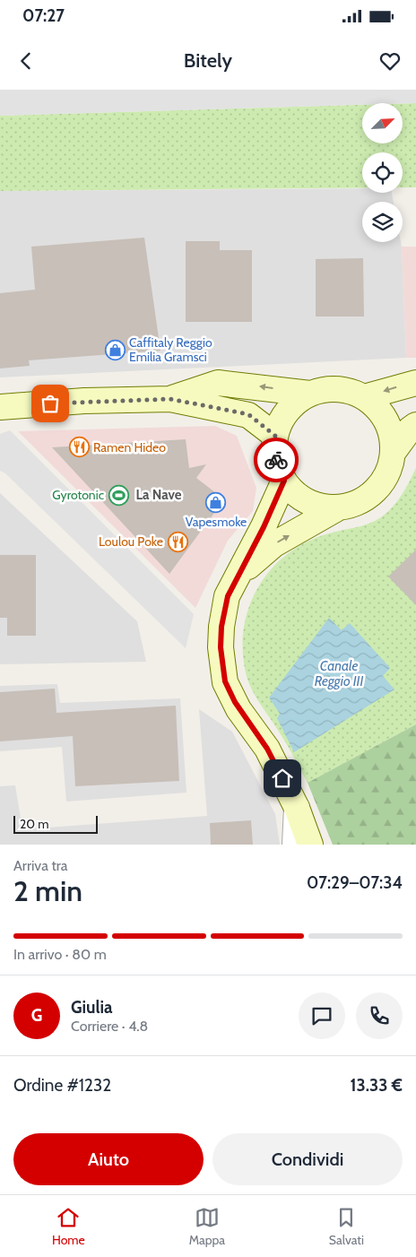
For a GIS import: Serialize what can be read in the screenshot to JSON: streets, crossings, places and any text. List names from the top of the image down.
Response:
{
  "districts": ["La Nave"],
  "water": ["Canale Reggio III"],
  "places": {
    "shop": ["Caffitaly Reggio Emilia Gramsci", "Vapesmoke"],
    "restaurant": ["Ramen Hideo", "Loulou Poke"],
    "sports": ["Gyrotonic"]
  },
  "scale_bar": "20 m",
  "north": "top right",
  "page": {
    "status": "07:27",
    "header": "Bitely",
    "scale": "20 m",
    "heading": ["2 min", "Arriva tra", "07:29–07:34"],
    "panel": [
      "Giulia",
      "Corriere · 4.8",
      "Ordine #1232",
      "13.33 €"
    ],
    "bar": "In arrivo · 80 m",
    "round": "G",
    "buttons": ["Aiuto", "Condividi"],
    "tabs": ["Home", "Mappa", "Salvati"]
  }
}
